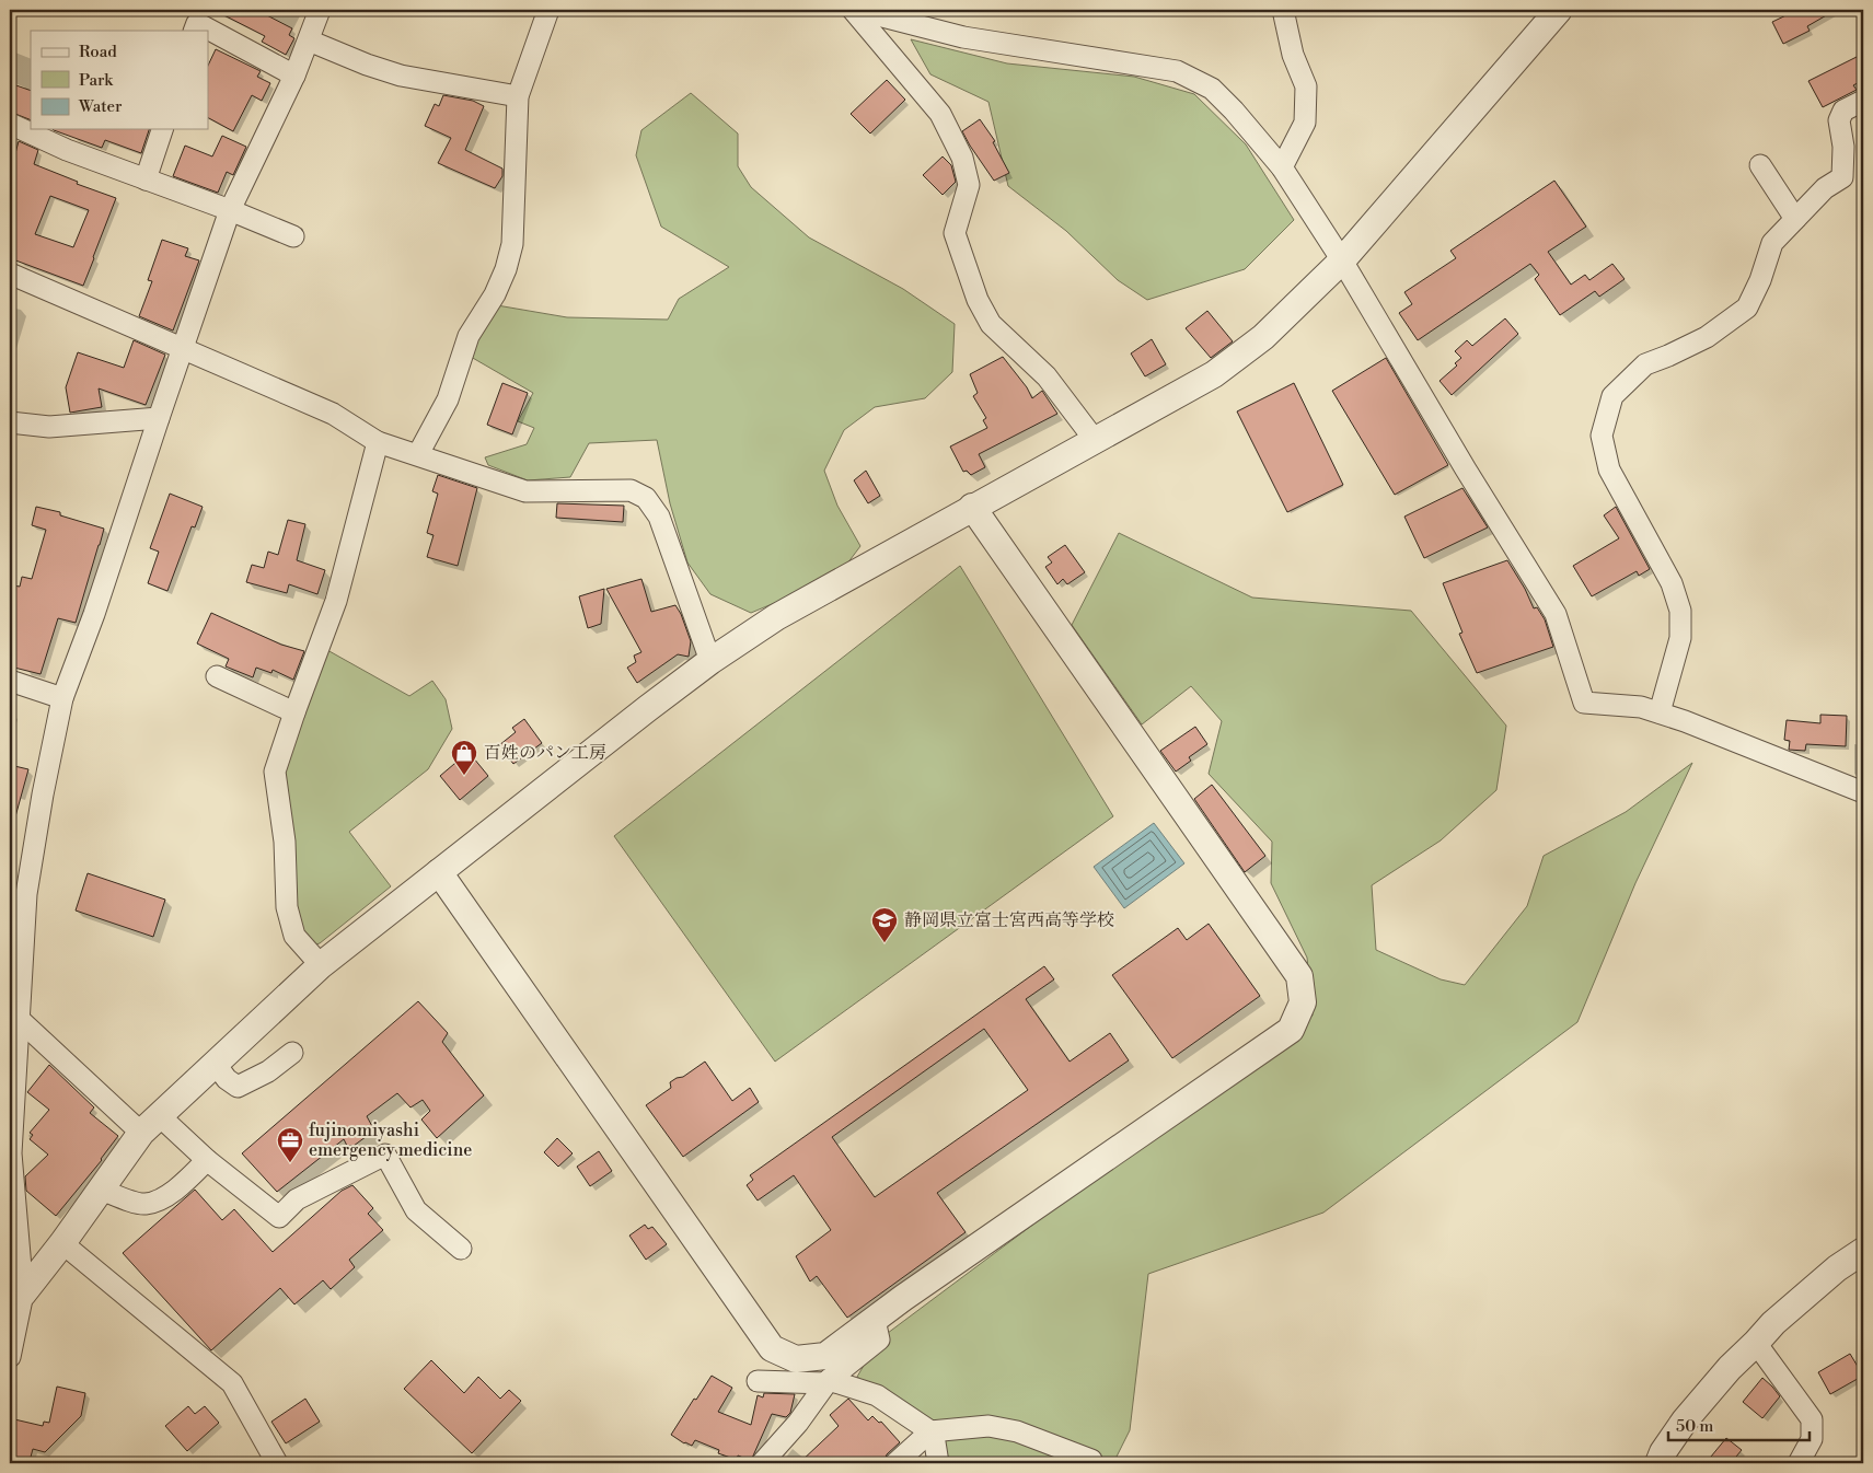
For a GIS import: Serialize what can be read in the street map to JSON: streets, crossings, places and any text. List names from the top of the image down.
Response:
{
  "places": {
    "shop": ["百姓のパン工房"],
    "school or university": ["静岡県立富士宮西高等学校"],
    "office": ["fujinomiyashi emergency medicine"]
  },
  "legend": ["Road", "Park", "Water"],
  "scale_bar": "50 m"
}
